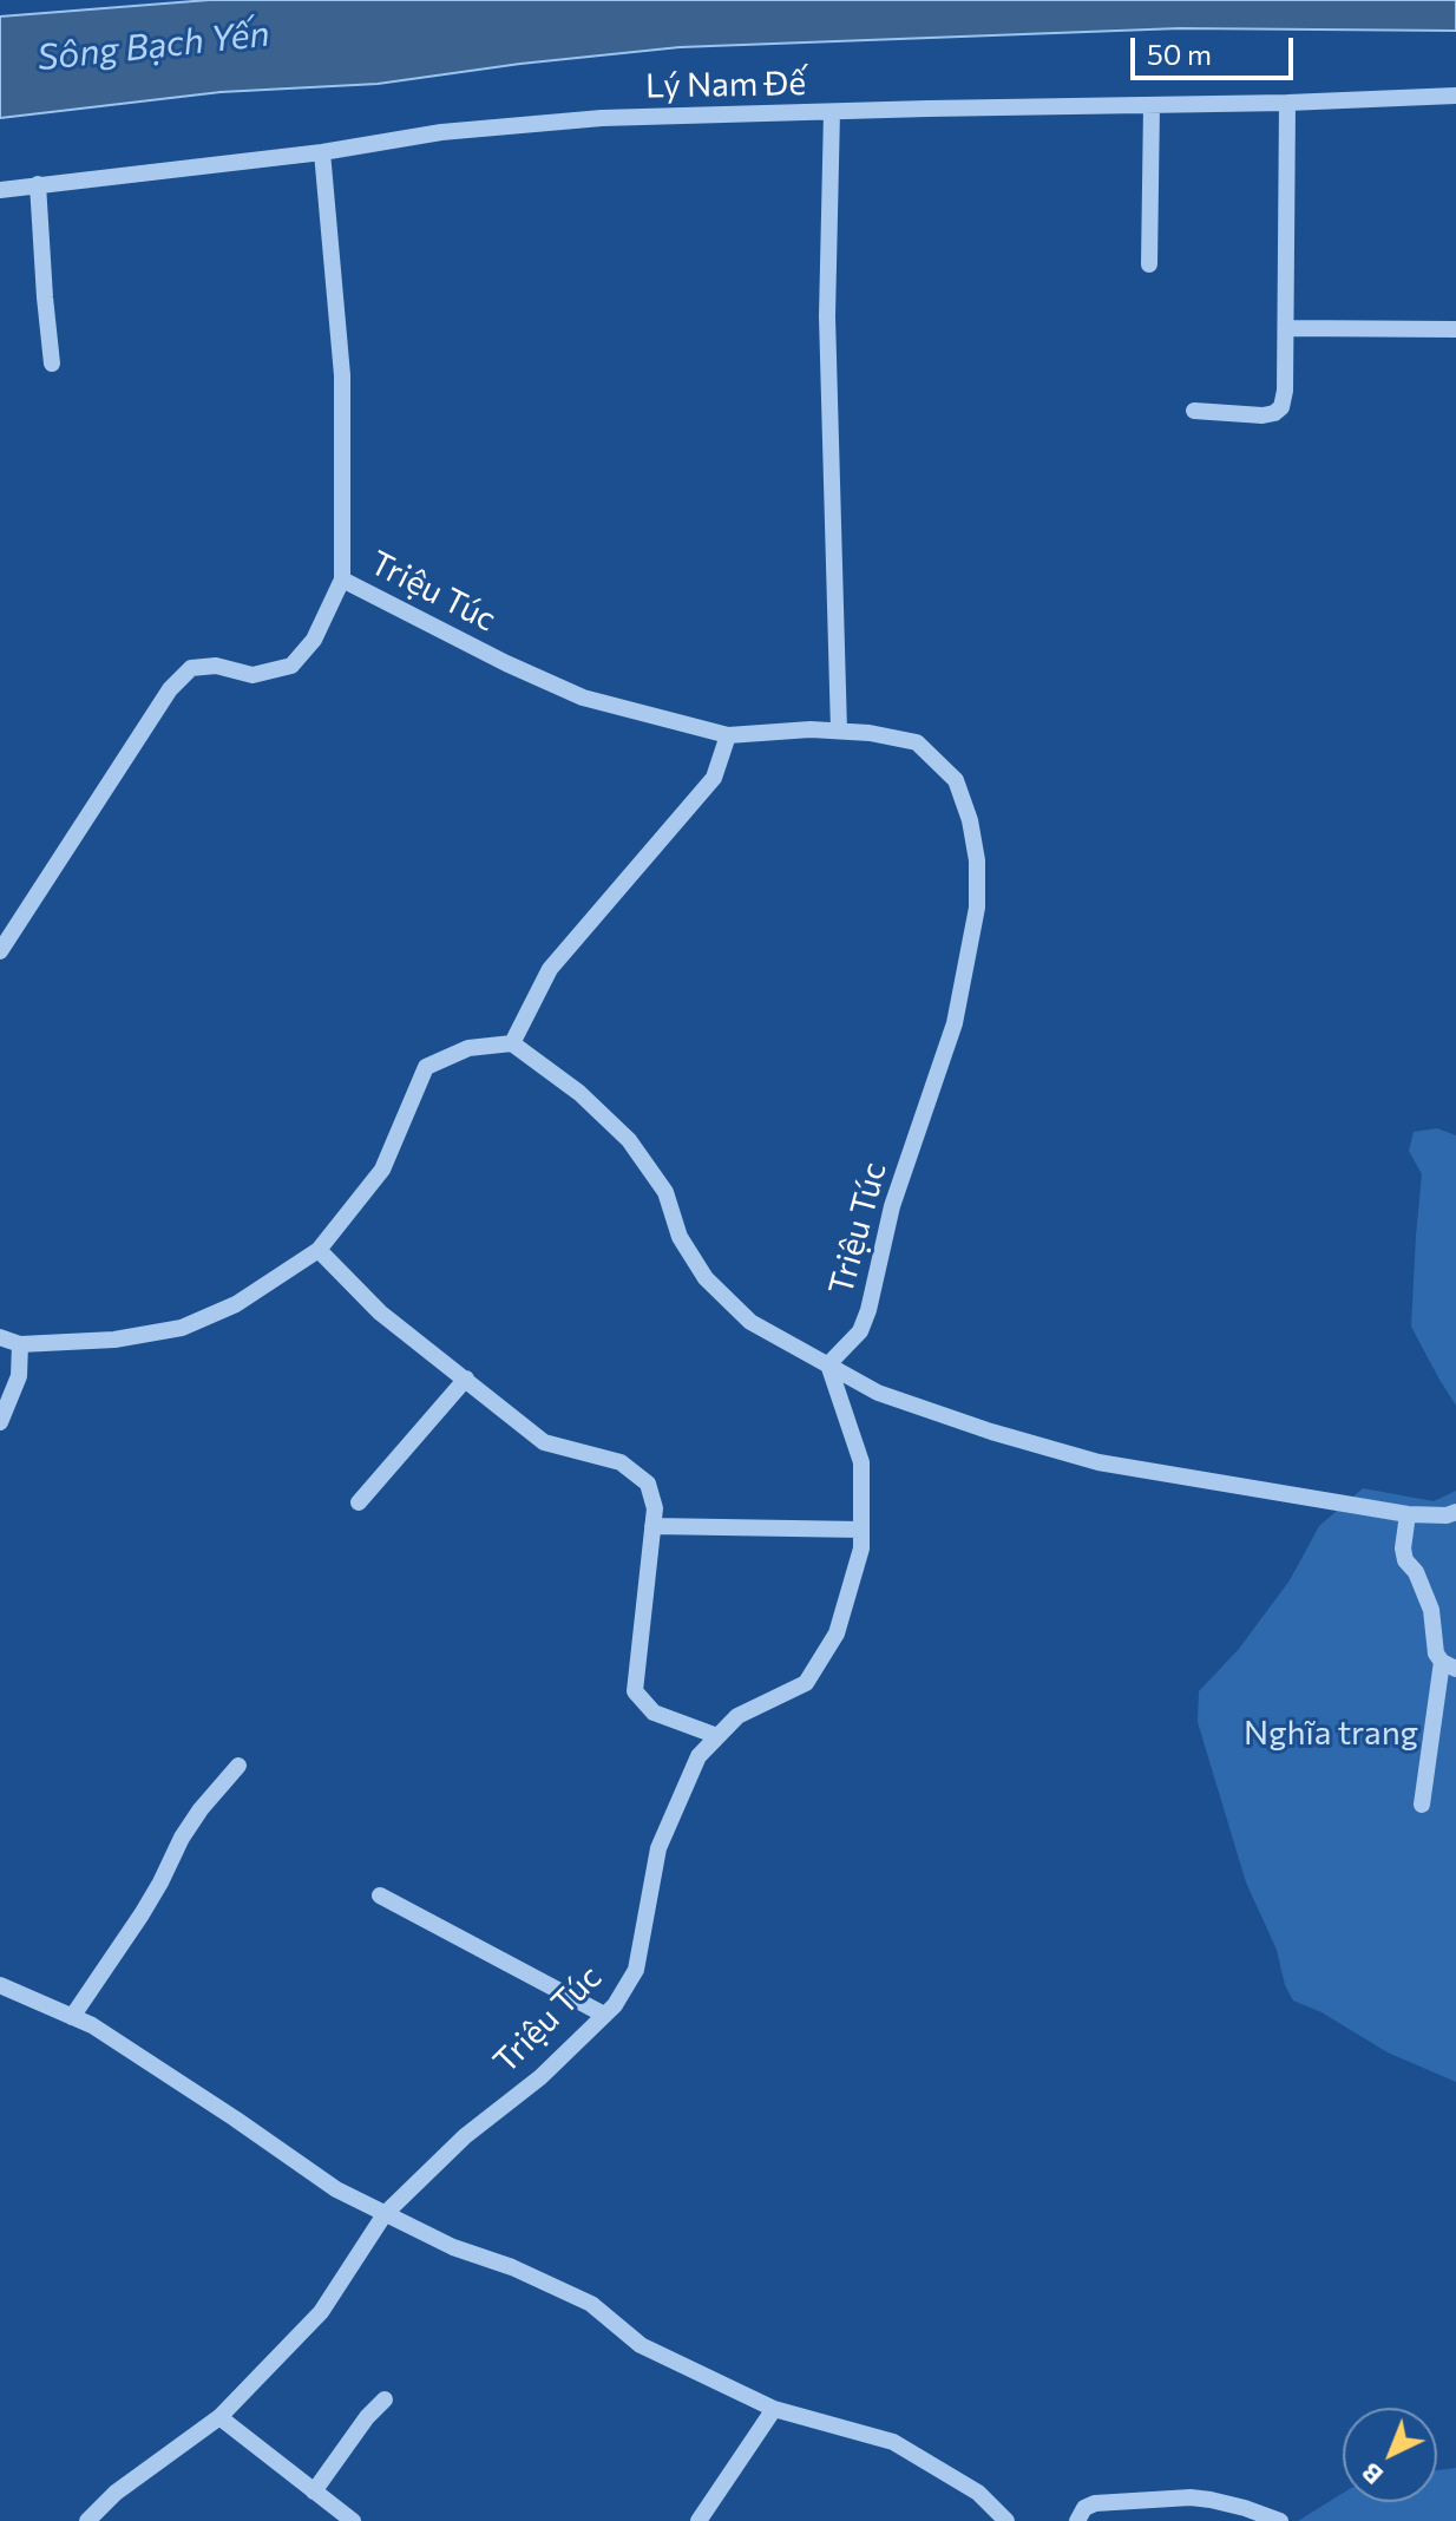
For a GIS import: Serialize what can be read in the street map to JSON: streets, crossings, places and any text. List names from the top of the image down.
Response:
{
  "streets": {
    "street": ["Lý Nam Đế", "Triệu Túc"]
  },
  "crossings": [
    ["Lý Nam Đế", "Triệu Túc"]
  ],
  "water": ["Sông Bạch Yến"],
  "parks": ["Nghĩa trang"],
  "scale_bar": "50 m",
  "north": "bottom left"
}
